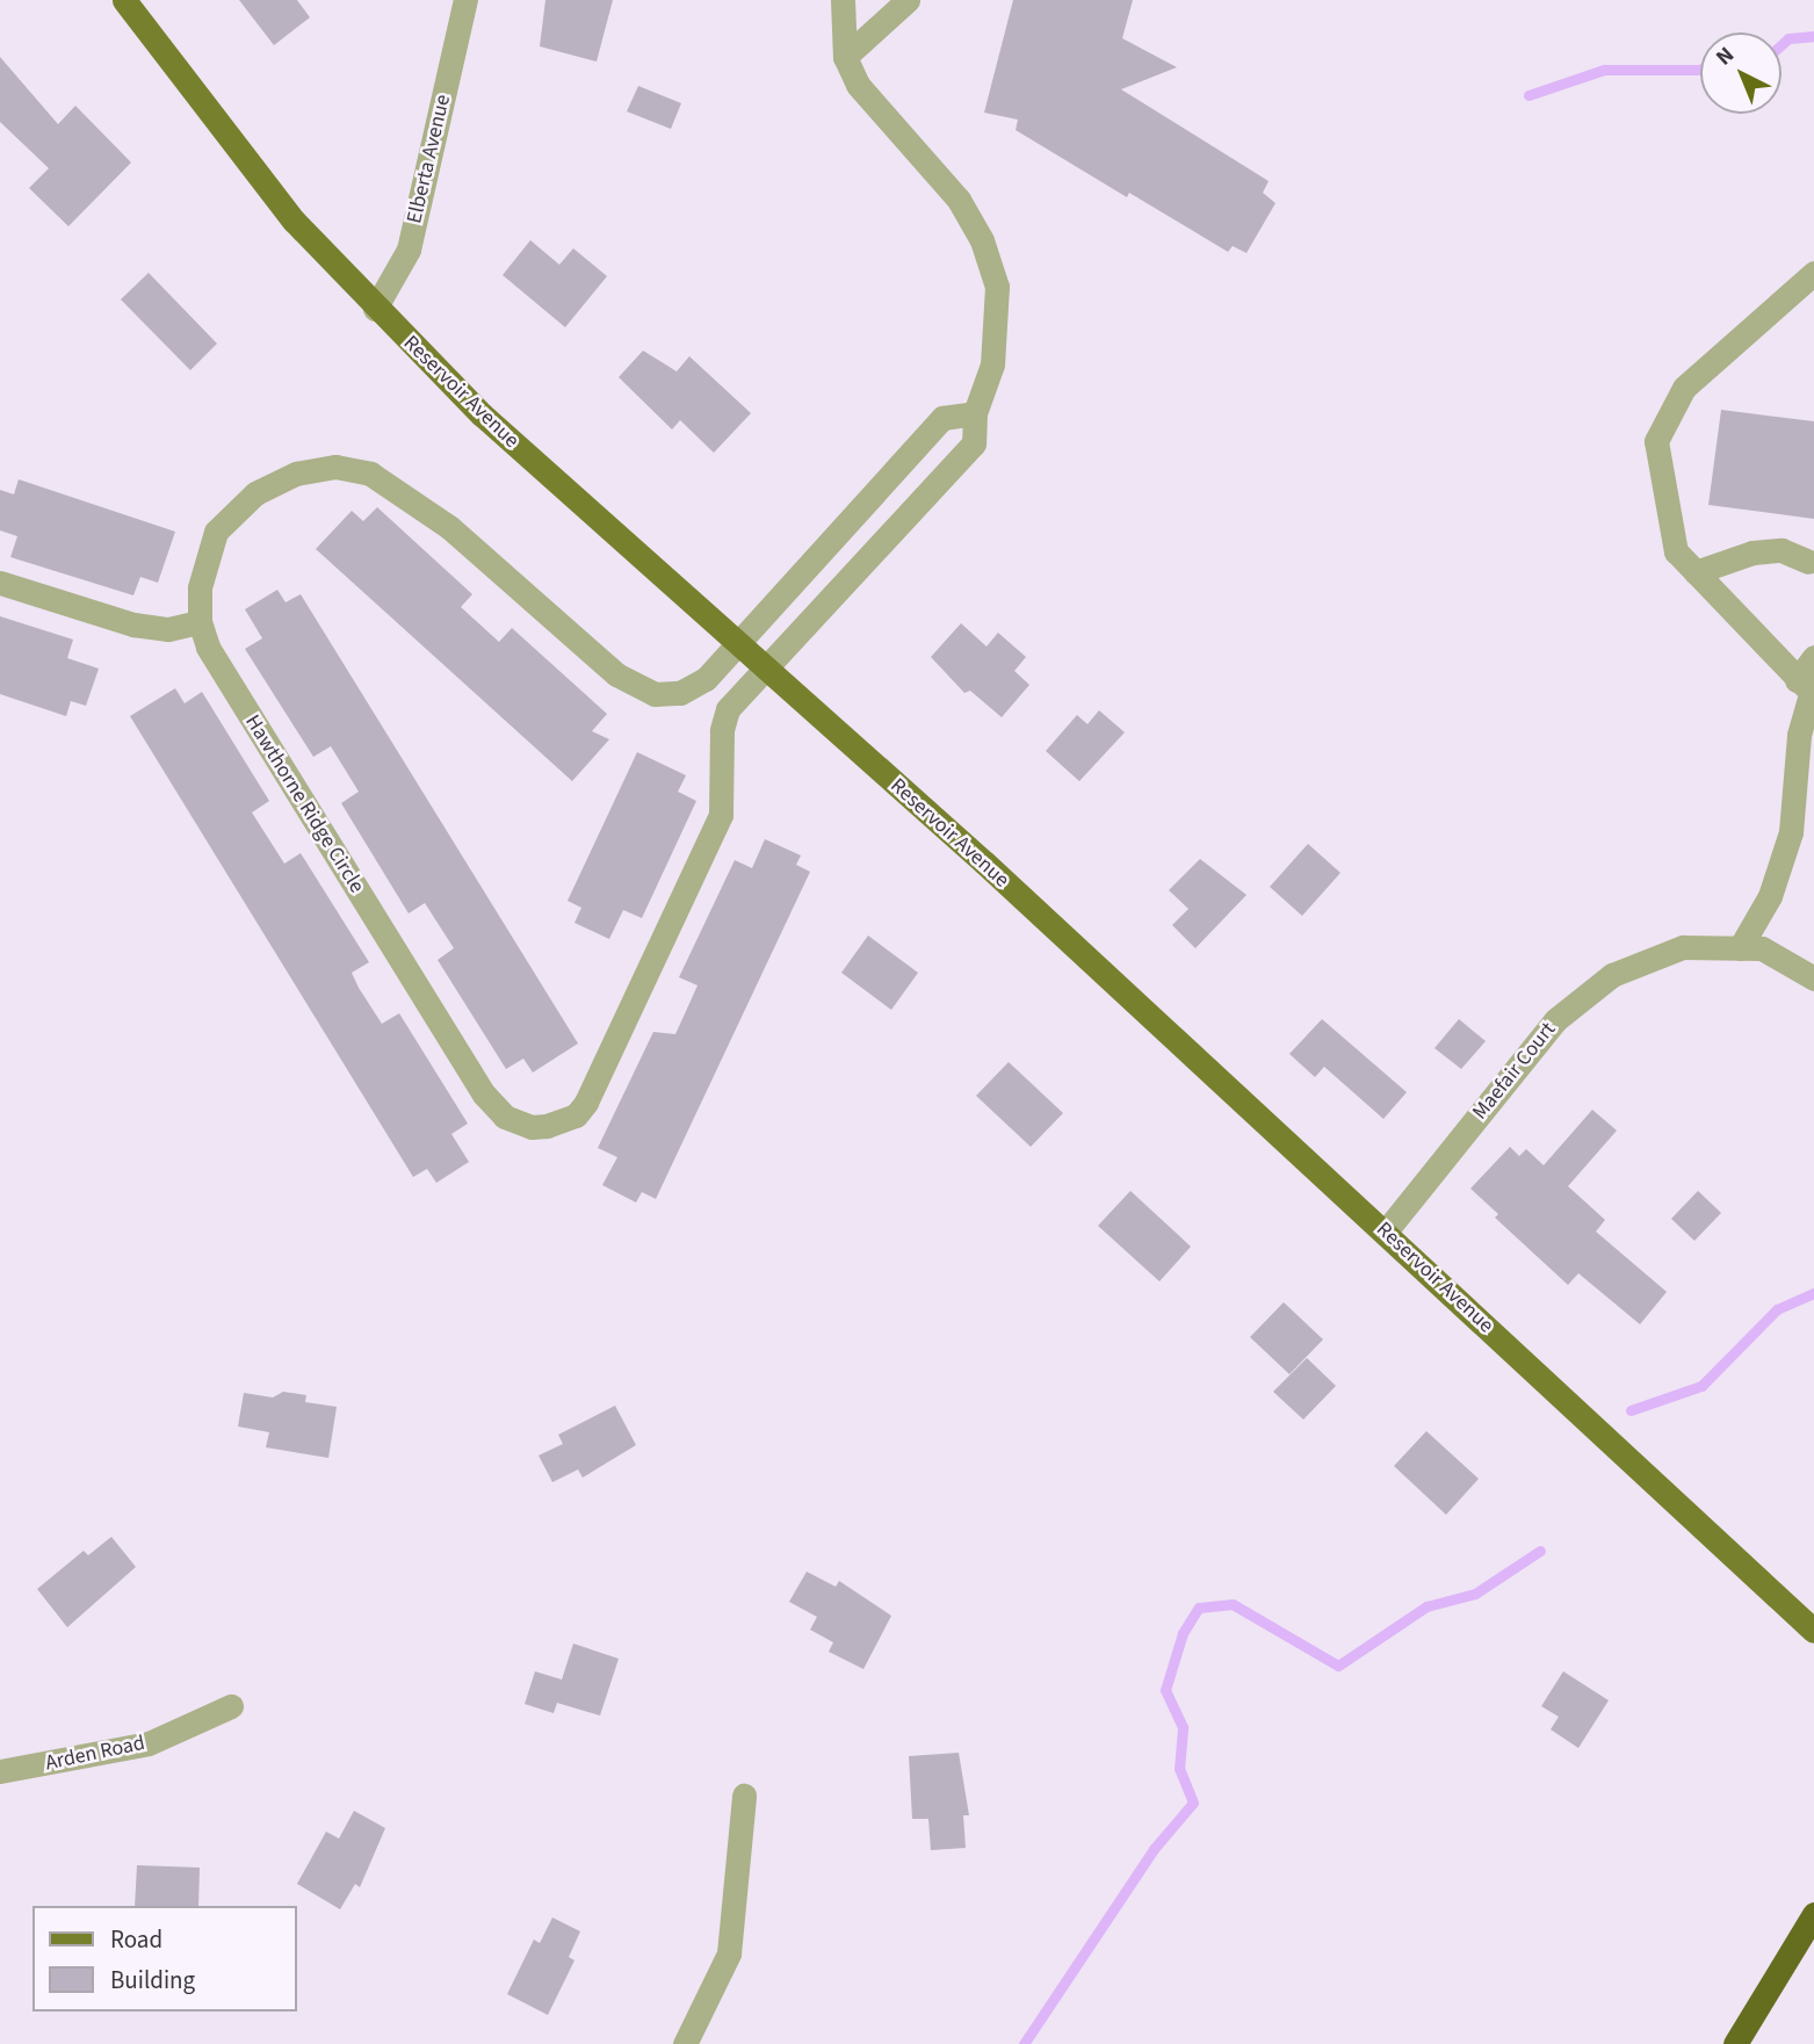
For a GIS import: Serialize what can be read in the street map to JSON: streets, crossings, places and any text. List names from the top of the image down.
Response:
{
  "streets": {
    "main road": ["Reservoir Avenue"],
    "street": [
      "Elberta Avenue",
      "Hawthorne Ridge Circle",
      "Maefair Court",
      "Arden Road"
    ]
  },
  "crossings": [
    ["Elberta Avenue", "Reservoir Avenue"],
    ["Reservoir Avenue", "Hawthorne Ridge Circle"],
    ["Reservoir Avenue", "Maefair Court"]
  ],
  "legend": ["Road", "Building"],
  "north": "top left"
}
